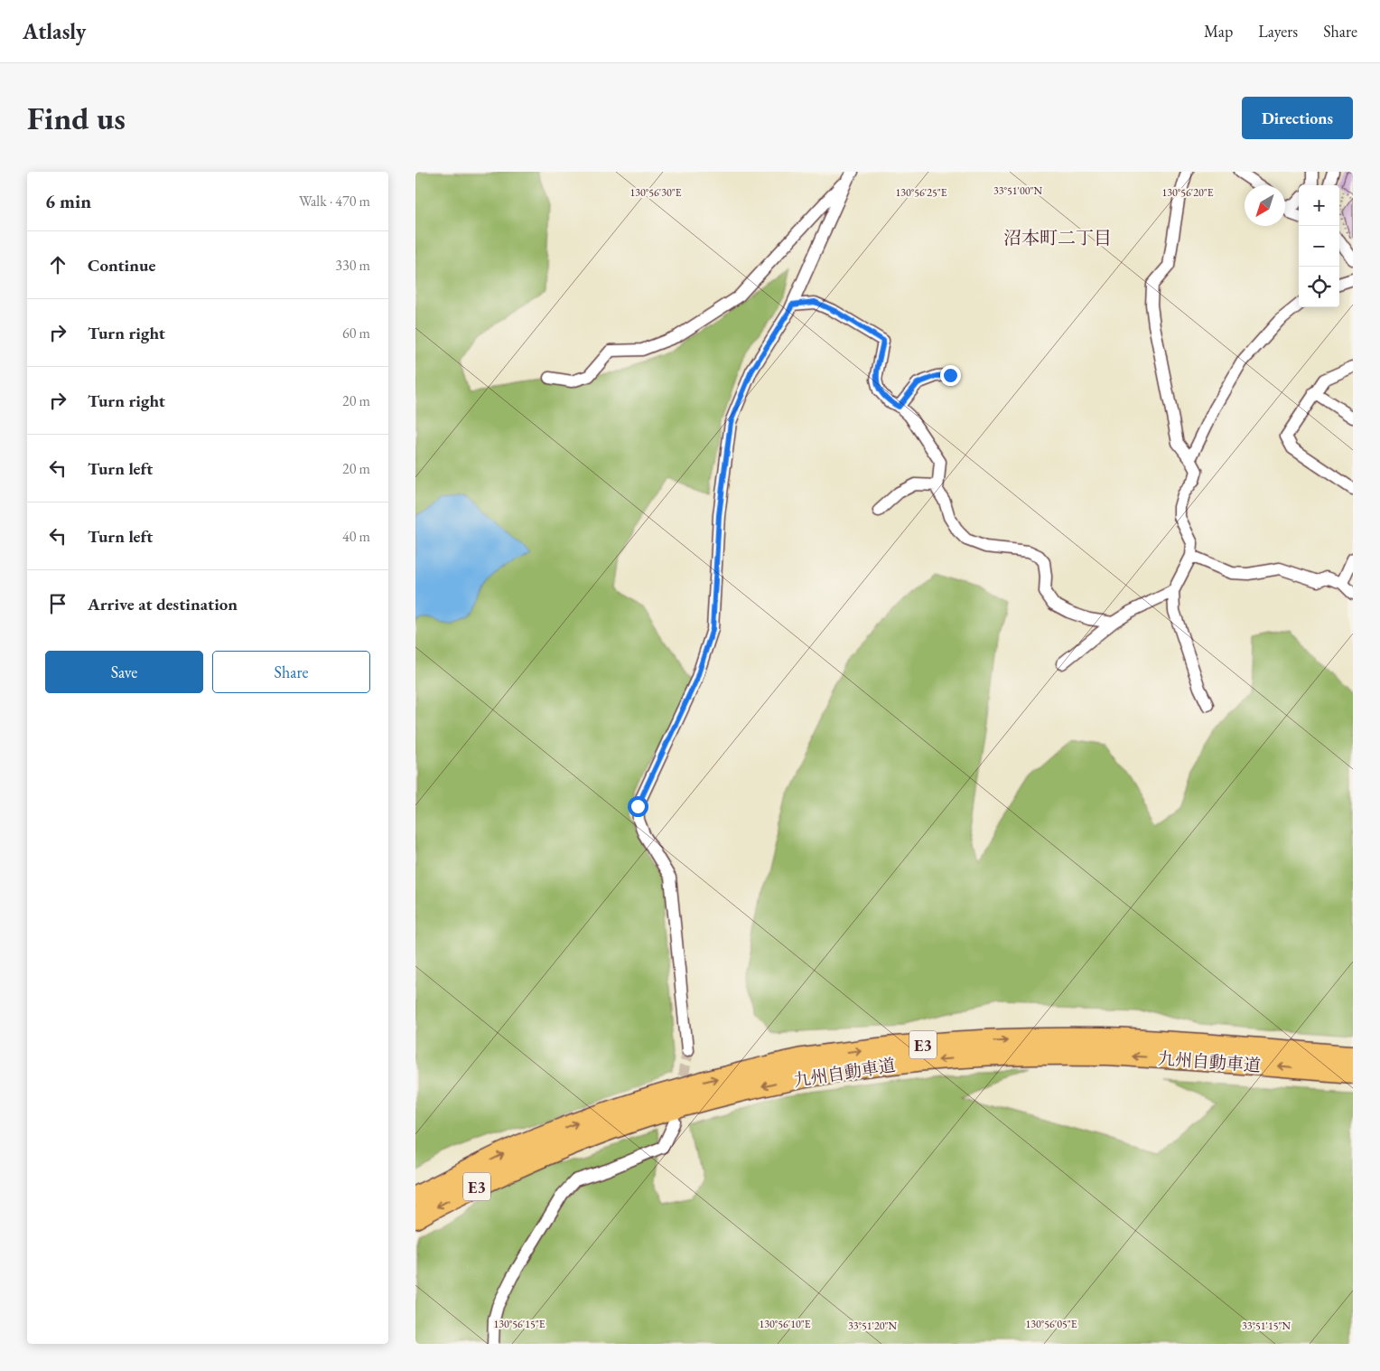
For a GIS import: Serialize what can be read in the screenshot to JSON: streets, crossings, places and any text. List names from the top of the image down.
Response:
{
  "streets": {
    "highway": ["E3", "九州自動車道"]
  },
  "districts": ["沼本町二丁目"],
  "north": "bottom left",
  "page": {
    "header": "Atlasly",
    "nav": ["Map", "Layers", "Share"],
    "buttons": [
      "Directions",
      ["Save", "Share"]
    ],
    "title": "Find us",
    "heading": ["6 min", "Walk · 470 m"],
    "map_buttons": ["+", "−"],
    "list": [
      ["Continue", "330 m"],
      ["Turn right", "60 m"],
      ["Turn right", "20 m"],
      ["Turn left", "20 m"],
      ["Turn left", "40 m"],
      "Arrive at destination"
    ]
  },
  "coordinates": [
    "33°51'00\"N",
    "130°56'30\"E",
    "130°56'25\"E",
    "130°56'20\"E",
    "130°56'15\"E",
    "130°56'10\"E",
    "130°56'05\"E",
    "33°51'20\"N",
    "33°51'15\"N"
  ]
}
